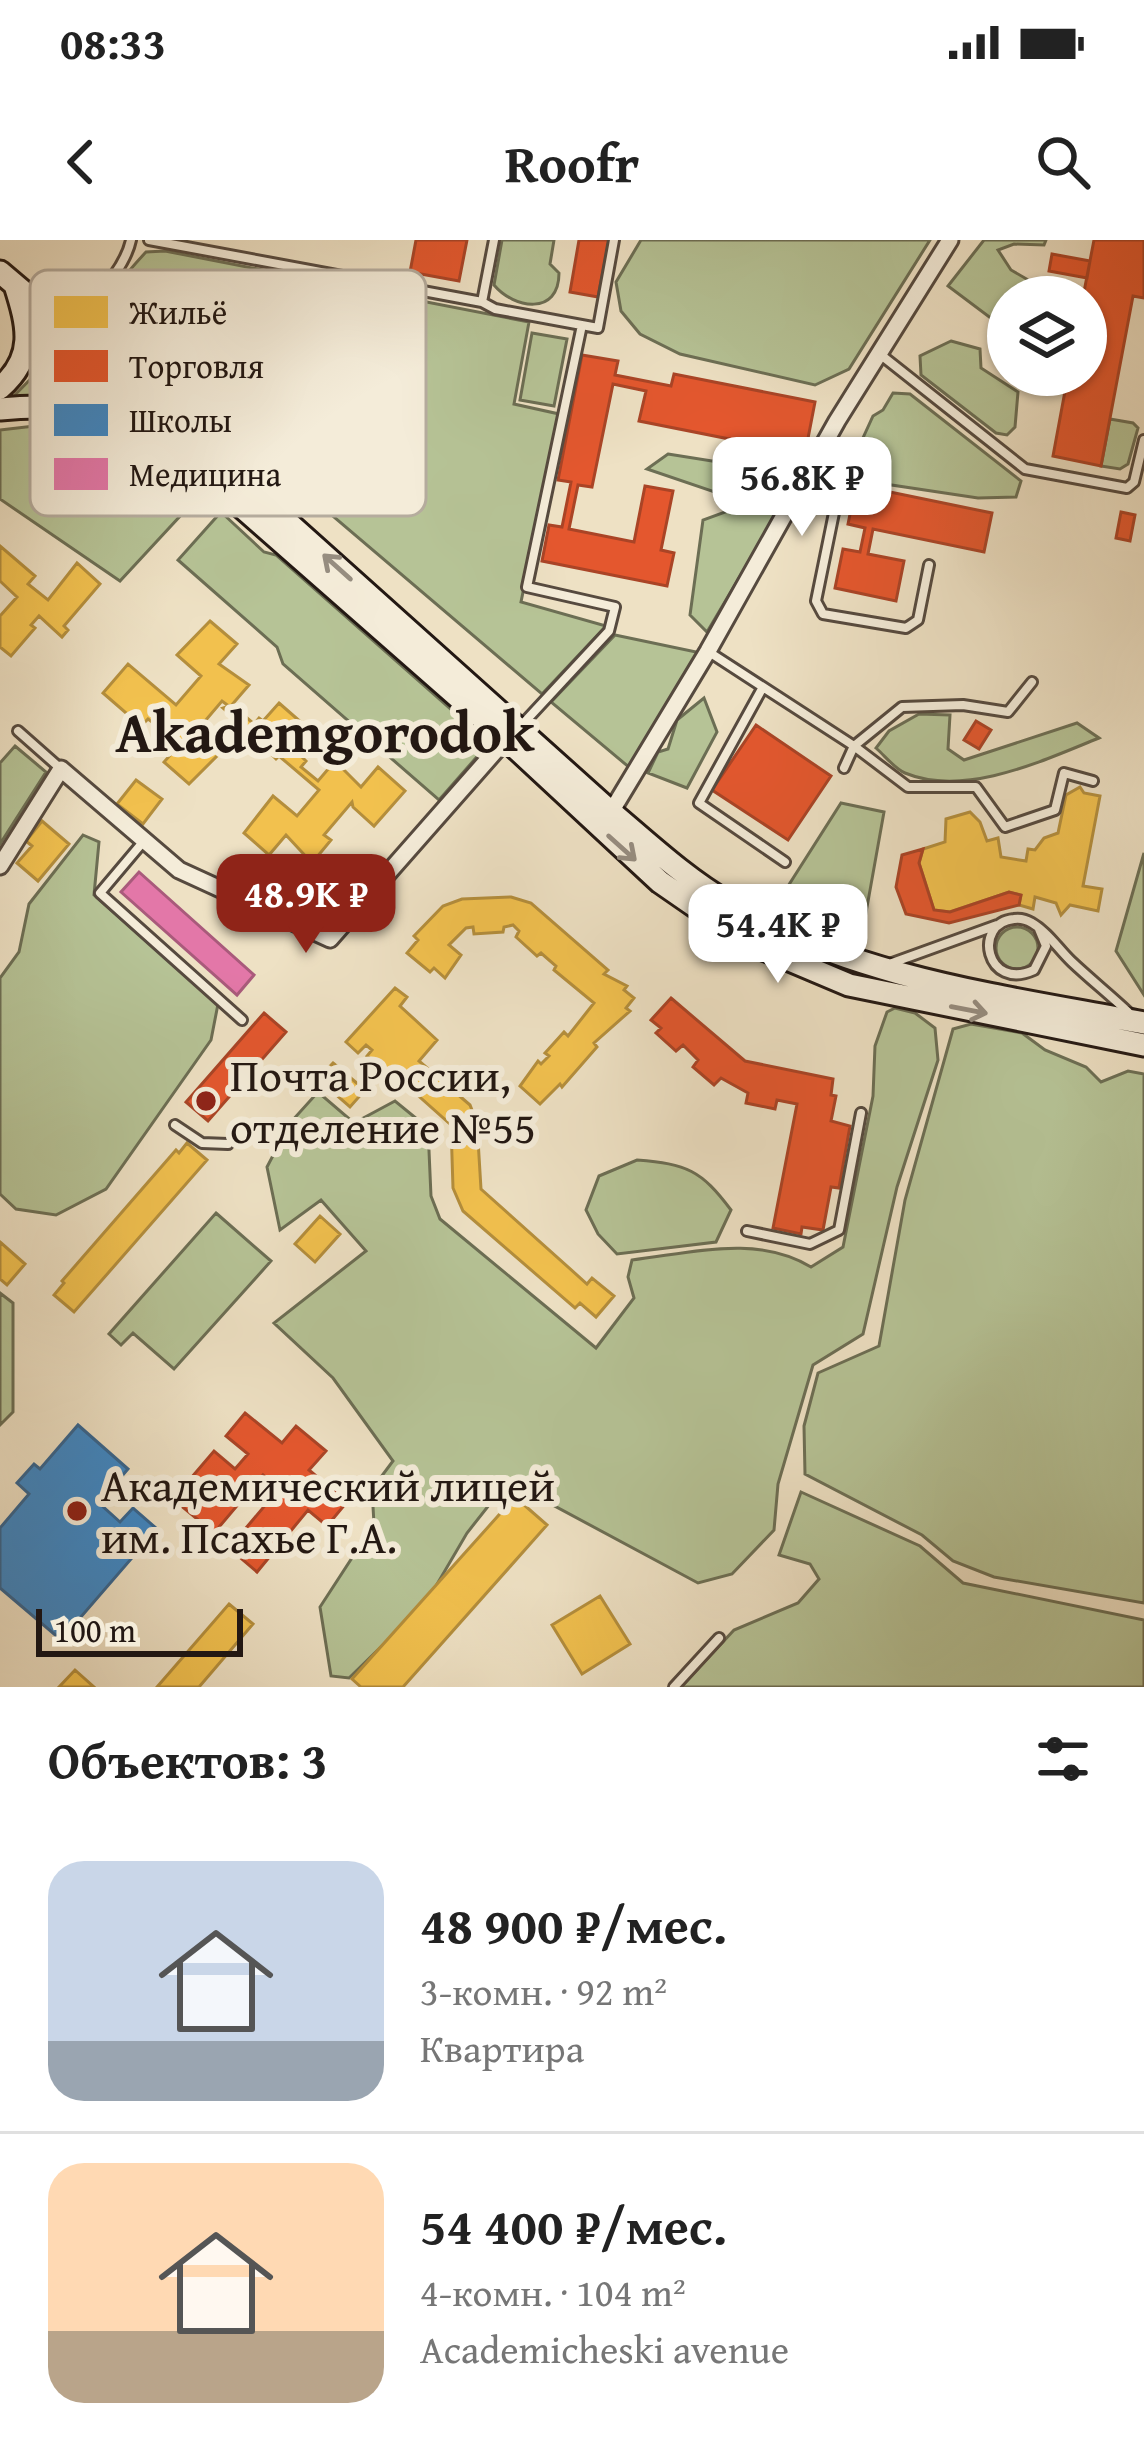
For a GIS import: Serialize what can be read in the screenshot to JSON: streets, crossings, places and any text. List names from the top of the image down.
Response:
{
  "districts": ["Akademgorodok"],
  "places": ["Почта России, отделение №55", "Академический лицей им. Псахье Г.А."],
  "legend": [
    "Жильё",
    "Торговля",
    "Школы",
    "Медицина"
  ],
  "scale_bar": "100 m",
  "page": {
    "status": "08:33",
    "header": "Roofr",
    "price": ["56.8K ₽", "48.9K ₽", "54.4K ₽"],
    "scale": "100 m",
    "heading": "Объектов: 3",
    "list": [
      {
        "name": "48 900 ₽/мес.",
        "note": "3-комн. · 92 m² · Квартира"
      },
      {
        "name": "54 400 ₽/мес.",
        "note": "4-комн. · 104 m² · Academicheski avenue"
      }
    ]
  }
}
